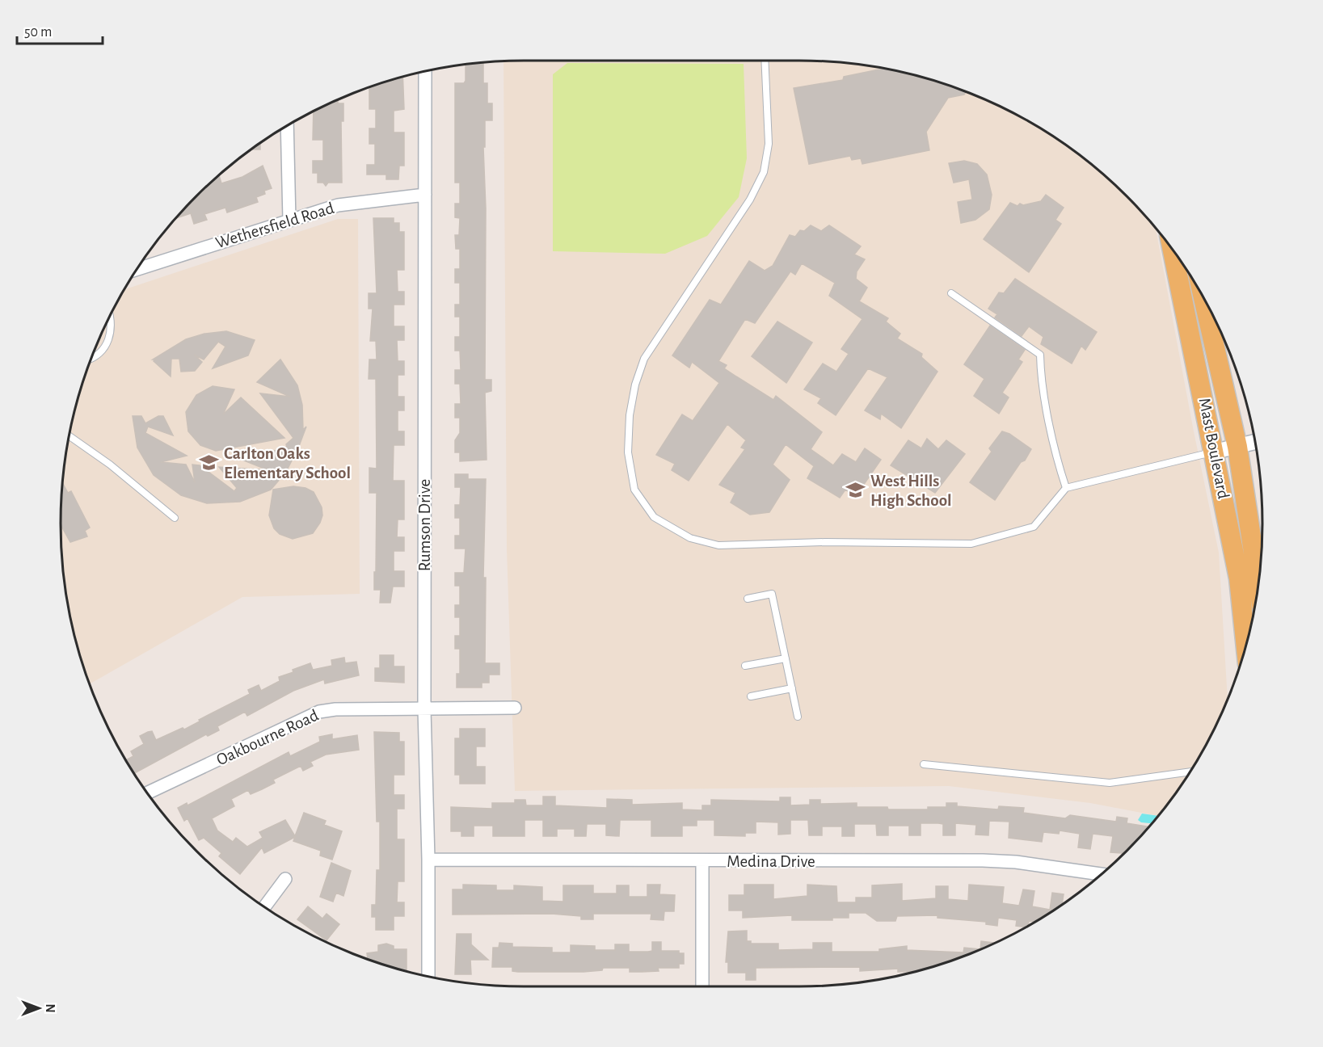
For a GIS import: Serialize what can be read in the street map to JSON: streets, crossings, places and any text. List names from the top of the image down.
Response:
{
  "streets": {
    "main road": ["Mast Boulevard"],
    "street": [
      "Wethersfield Road",
      "Rumson Drive",
      "Oakbourne Road",
      "Medina Drive"
    ]
  },
  "crossings": [
    ["Wethersfield Road", "Rumson Drive"],
    ["Rumson Drive", "Oakbourne Road"],
    ["Rumson Drive", "Medina Drive"]
  ],
  "places": {
    "school or university": ["Carlton Oaks Elementary School", "West Hills High School"]
  },
  "scale_bar": "50 m",
  "north": "right"
}
